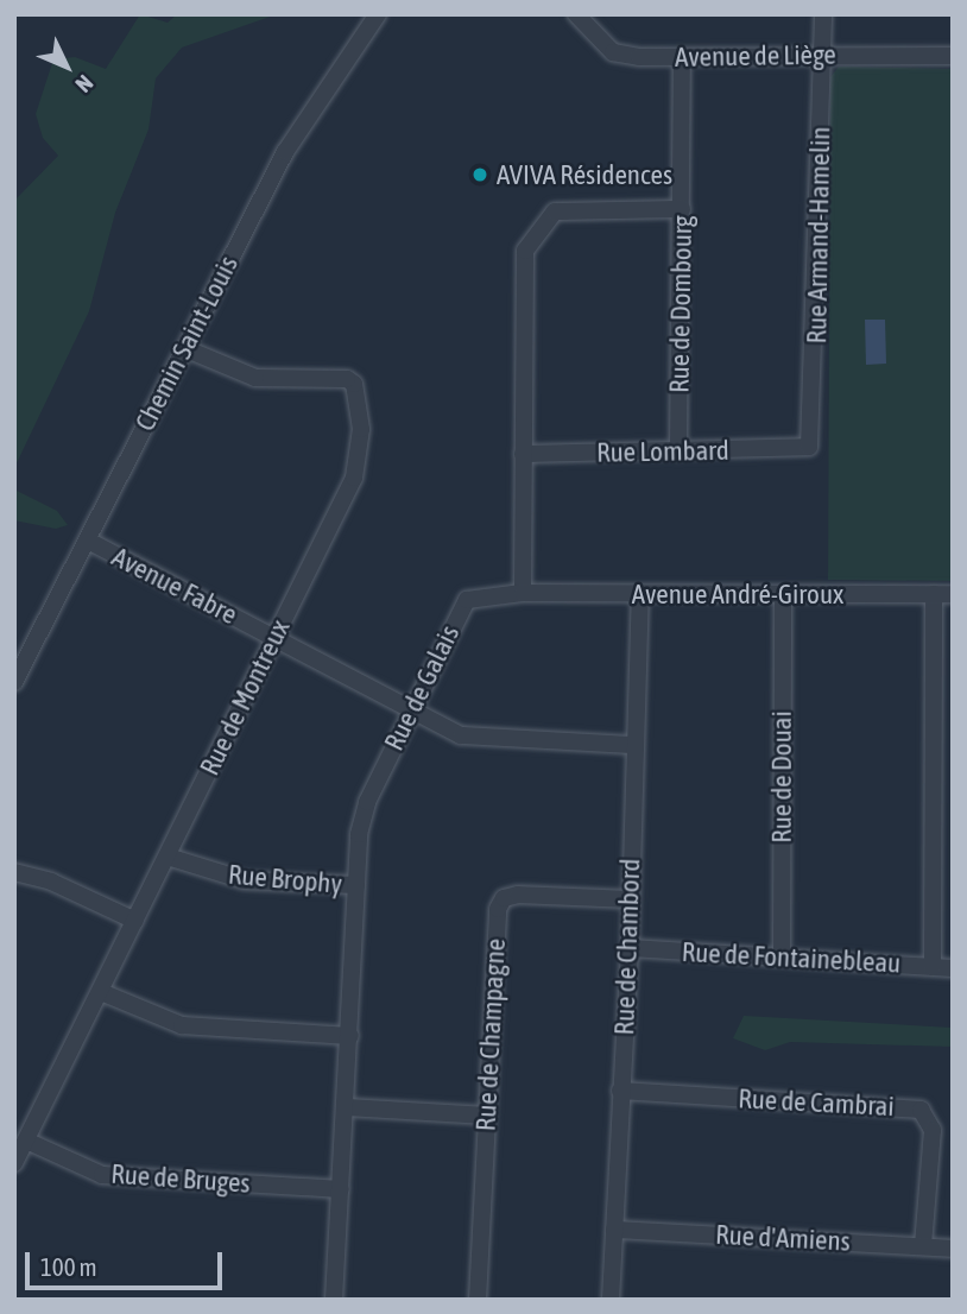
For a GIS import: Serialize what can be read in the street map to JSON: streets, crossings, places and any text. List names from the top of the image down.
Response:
{
  "streets": {
    "street": [
      "Avenue de Liège",
      "Rue Armand-Hamelin",
      "Rue de Dombourg",
      "Chemin Saint-Louis",
      "Rue Lombard",
      "Avenue Fabre",
      "Avenue André-Giroux",
      "Rue de Galais",
      "Rue de Montreux",
      "Rue de Douai",
      "Rue Brophy",
      "Rue de Chambord",
      "Rue de Fontainebleau",
      "Rue de Champagne",
      "Rue de Cambrai",
      "Rue de Bruges",
      "Rue d'Amiens"
    ]
  },
  "crossings": [
    ["Avenue de Liège", "Rue Armand-Hamelin"],
    ["Avenue de Liège", "Rue de Dombourg"],
    ["Rue Armand-Hamelin", "Rue Lombard"],
    ["Rue de Dombourg", "Rue Lombard"],
    ["Chemin Saint-Louis", "Avenue Fabre"],
    ["Chemin Saint-Louis", "Rue de Montreux"],
    ["Avenue Fabre", "Rue de Galais"],
    ["Avenue Fabre", "Rue de Montreux"],
    ["Avenue Fabre", "Rue de Chambord"],
    ["Avenue André-Giroux", "Rue de Galais"],
    ["Avenue André-Giroux", "Rue de Douai"],
    ["Avenue André-Giroux", "Rue de Chambord"],
    ["Rue de Galais", "Rue Brophy"],
    ["Rue de Galais", "Rue de Bruges"],
    ["Rue de Montreux", "Rue Brophy"],
    ["Rue de Montreux", "Rue de Bruges"],
    ["Rue de Douai", "Rue de Fontainebleau"],
    ["Rue de Chambord", "Rue de Fontainebleau"],
    ["Rue de Chambord", "Rue de Champagne"],
    ["Rue de Chambord", "Rue de Cambrai"],
    ["Rue de Chambord", "Rue d'Amiens"],
    ["Rue de Cambrai", "Rue d'Amiens"]
  ],
  "places": ["AVIVA Résidences"],
  "scale_bar": "100 m",
  "north": "bottom right"
}
